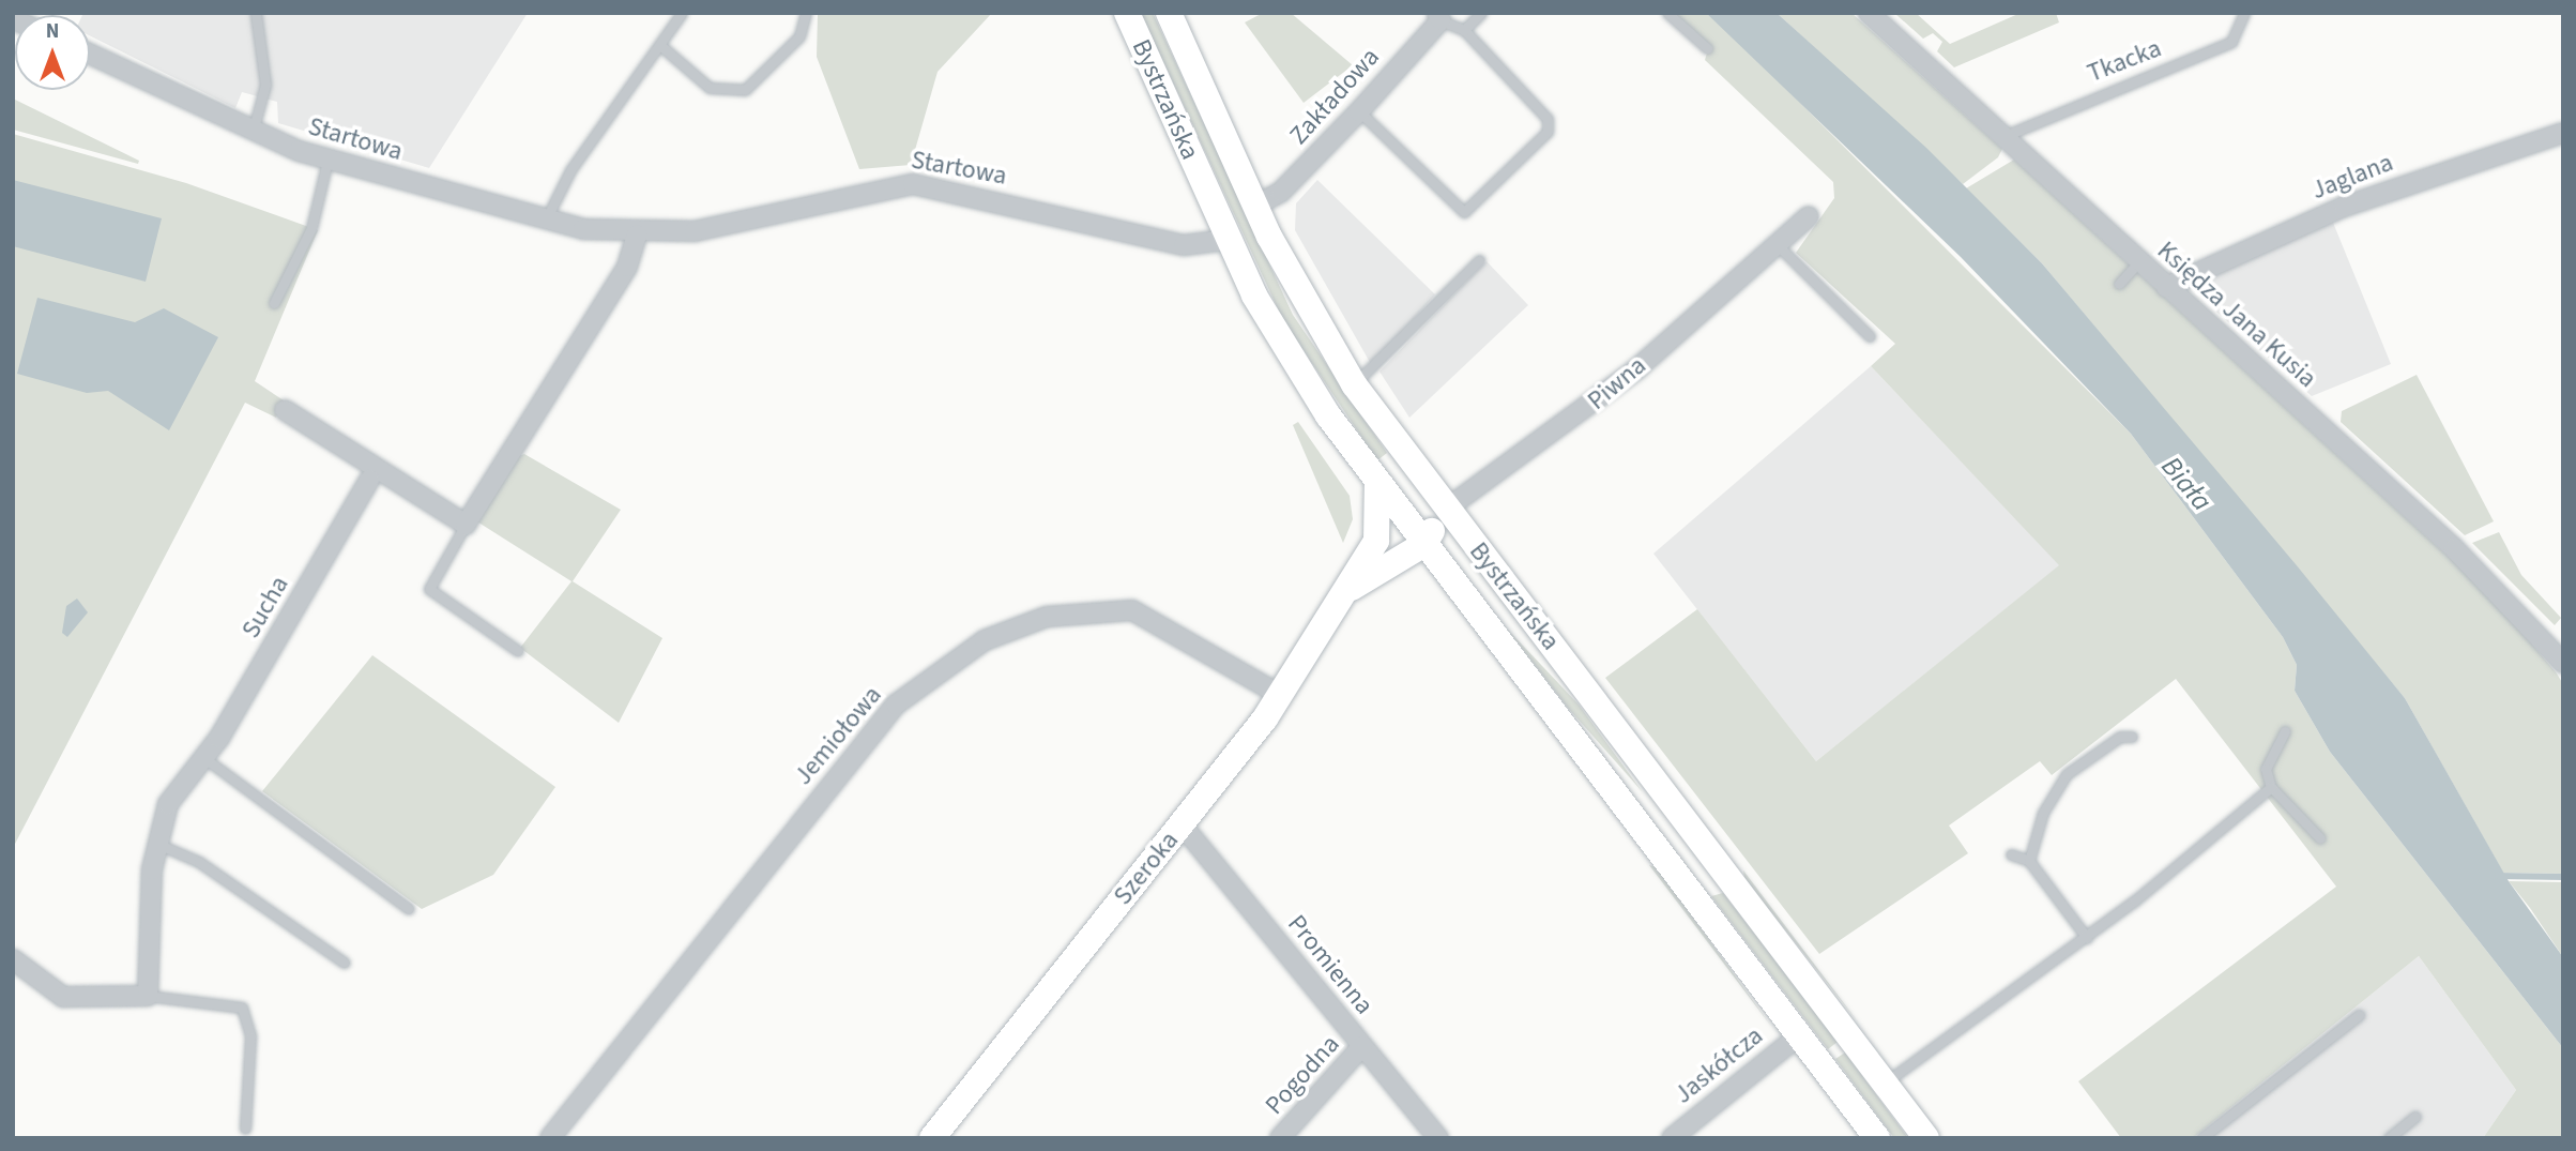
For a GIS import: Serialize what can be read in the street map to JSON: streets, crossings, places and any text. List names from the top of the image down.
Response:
{
  "streets": {
    "main road": ["Bystrzańska", "Piwna", "Szeroka"],
    "street": [
      "Zakładowa",
      "Startowa",
      "Jaglana",
      "Księdza Jana Kusia",
      "Sucha",
      "Jemiołowa",
      "Promienna",
      "Jaskółcza",
      "Pogodna"
    ],
    "lane": ["Tkacka"]
  },
  "crossings": [
    ["Tkacka", "Księdza Jana Kusia"],
    ["Zakładowa", "Bystrzańska"],
    ["Bystrzańska", "Startowa"],
    ["Bystrzańska", "Piwna"],
    ["Bystrzańska", "Szeroka"],
    ["Bystrzańska", "Jaskółcza"],
    ["Jaglana", "Księdza Jana Kusia"],
    ["Piwna", "Szeroka"],
    ["Jemiołowa", "Szeroka"],
    ["Szeroka", "Promienna"],
    ["Promienna", "Pogodna"]
  ],
  "water": ["Biała"],
  "north": "top"
}
